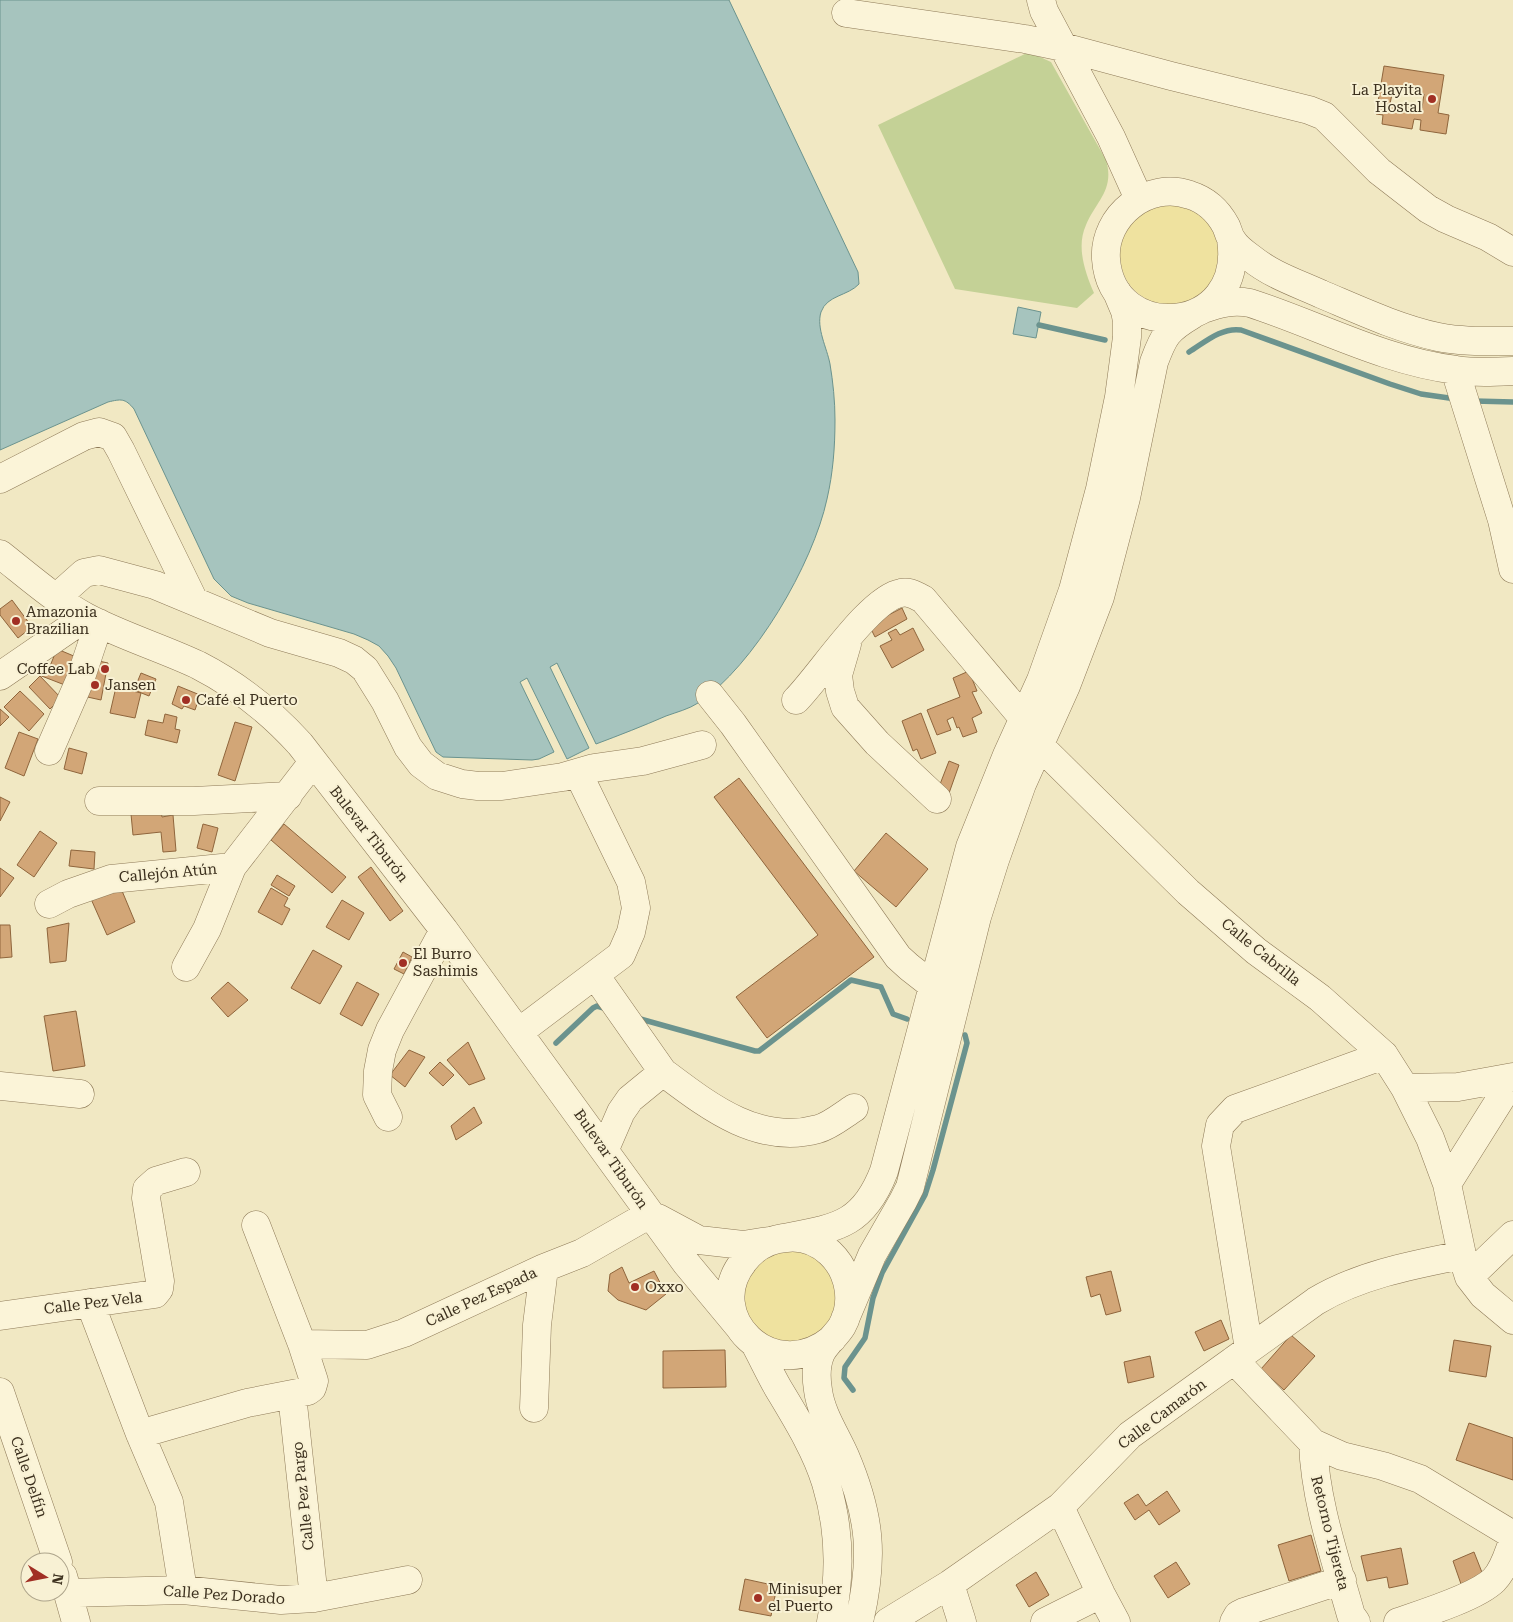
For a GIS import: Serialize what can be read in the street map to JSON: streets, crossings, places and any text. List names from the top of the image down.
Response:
{
  "streets": {
    "street": [
      "Bulevar Tiburón",
      "Callejón Atún",
      "Calle Cabrilla",
      "Calle Pez Espada",
      "Calle Pez Vela",
      "Calle Camarón",
      "Calle Delfín",
      "Calle Pez Pargo",
      "Retorno Tijereta",
      "Calle Pez Dorado"
    ]
  },
  "crossings": [
    ["Bulevar Tiburón", "Callejón Atún"],
    ["Bulevar Tiburón", "Calle Pez Espada"],
    ["Calle Cabrilla", "Calle Camarón"],
    ["Calle Pez Espada", "Calle Pez Pargo"],
    ["Calle Pez Pargo", "Calle Pez Dorado"]
  ],
  "places": [
    "La Playita Hostal",
    "Amazonia Brazilian",
    "Coffee Lab",
    "Jansen",
    "Café el Puerto",
    "El Burro Sashimis",
    "Oxxo",
    "Minisuper el Puerto"
  ],
  "north": "right"
}
